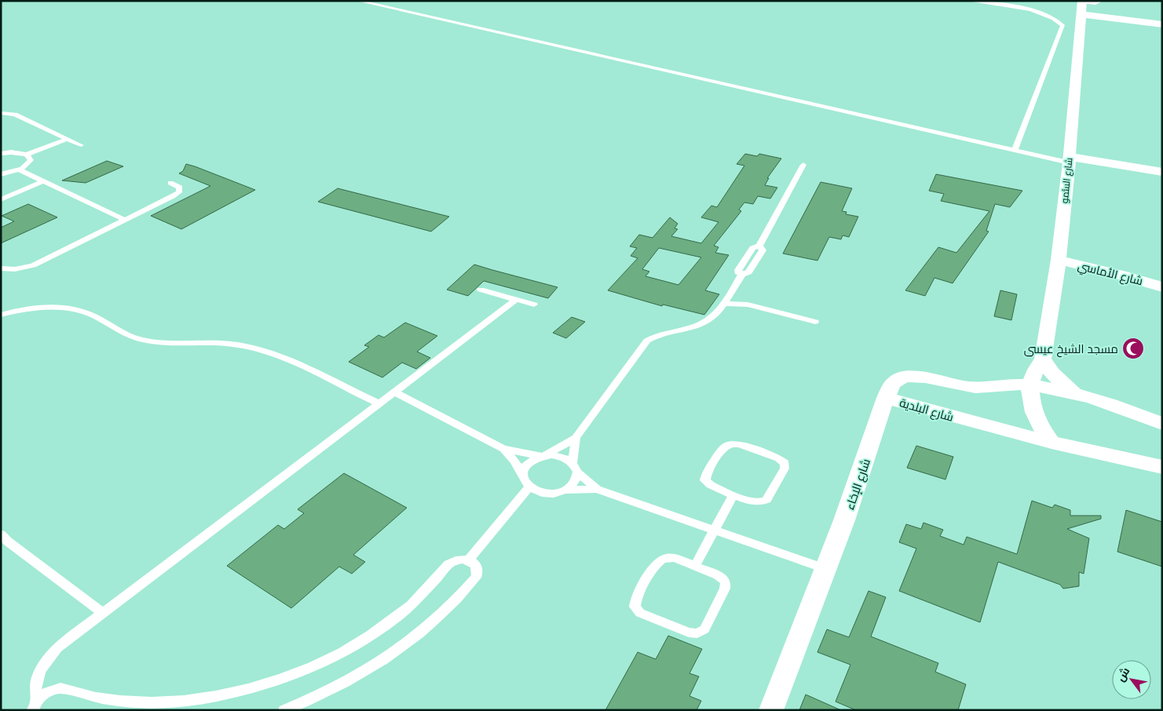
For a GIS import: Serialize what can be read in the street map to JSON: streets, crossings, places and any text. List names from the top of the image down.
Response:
{
  "streets": {
    "street": [
      "شارع السُّمو",
      "شارع الأماسي",
      "شارع البلدية",
      "شارع الإخاء"
    ]
  },
  "crossings": [
    ["شارع السُّمو", "شارع الأماسي"],
    ["شارع السُّمو", "شارع البلدية"],
    ["شارع البلدية", "شارع الإخاء"]
  ],
  "places": {
    "mosque": ["مسجد الشيخ عيسى"]
  },
  "north": "top left"
}
